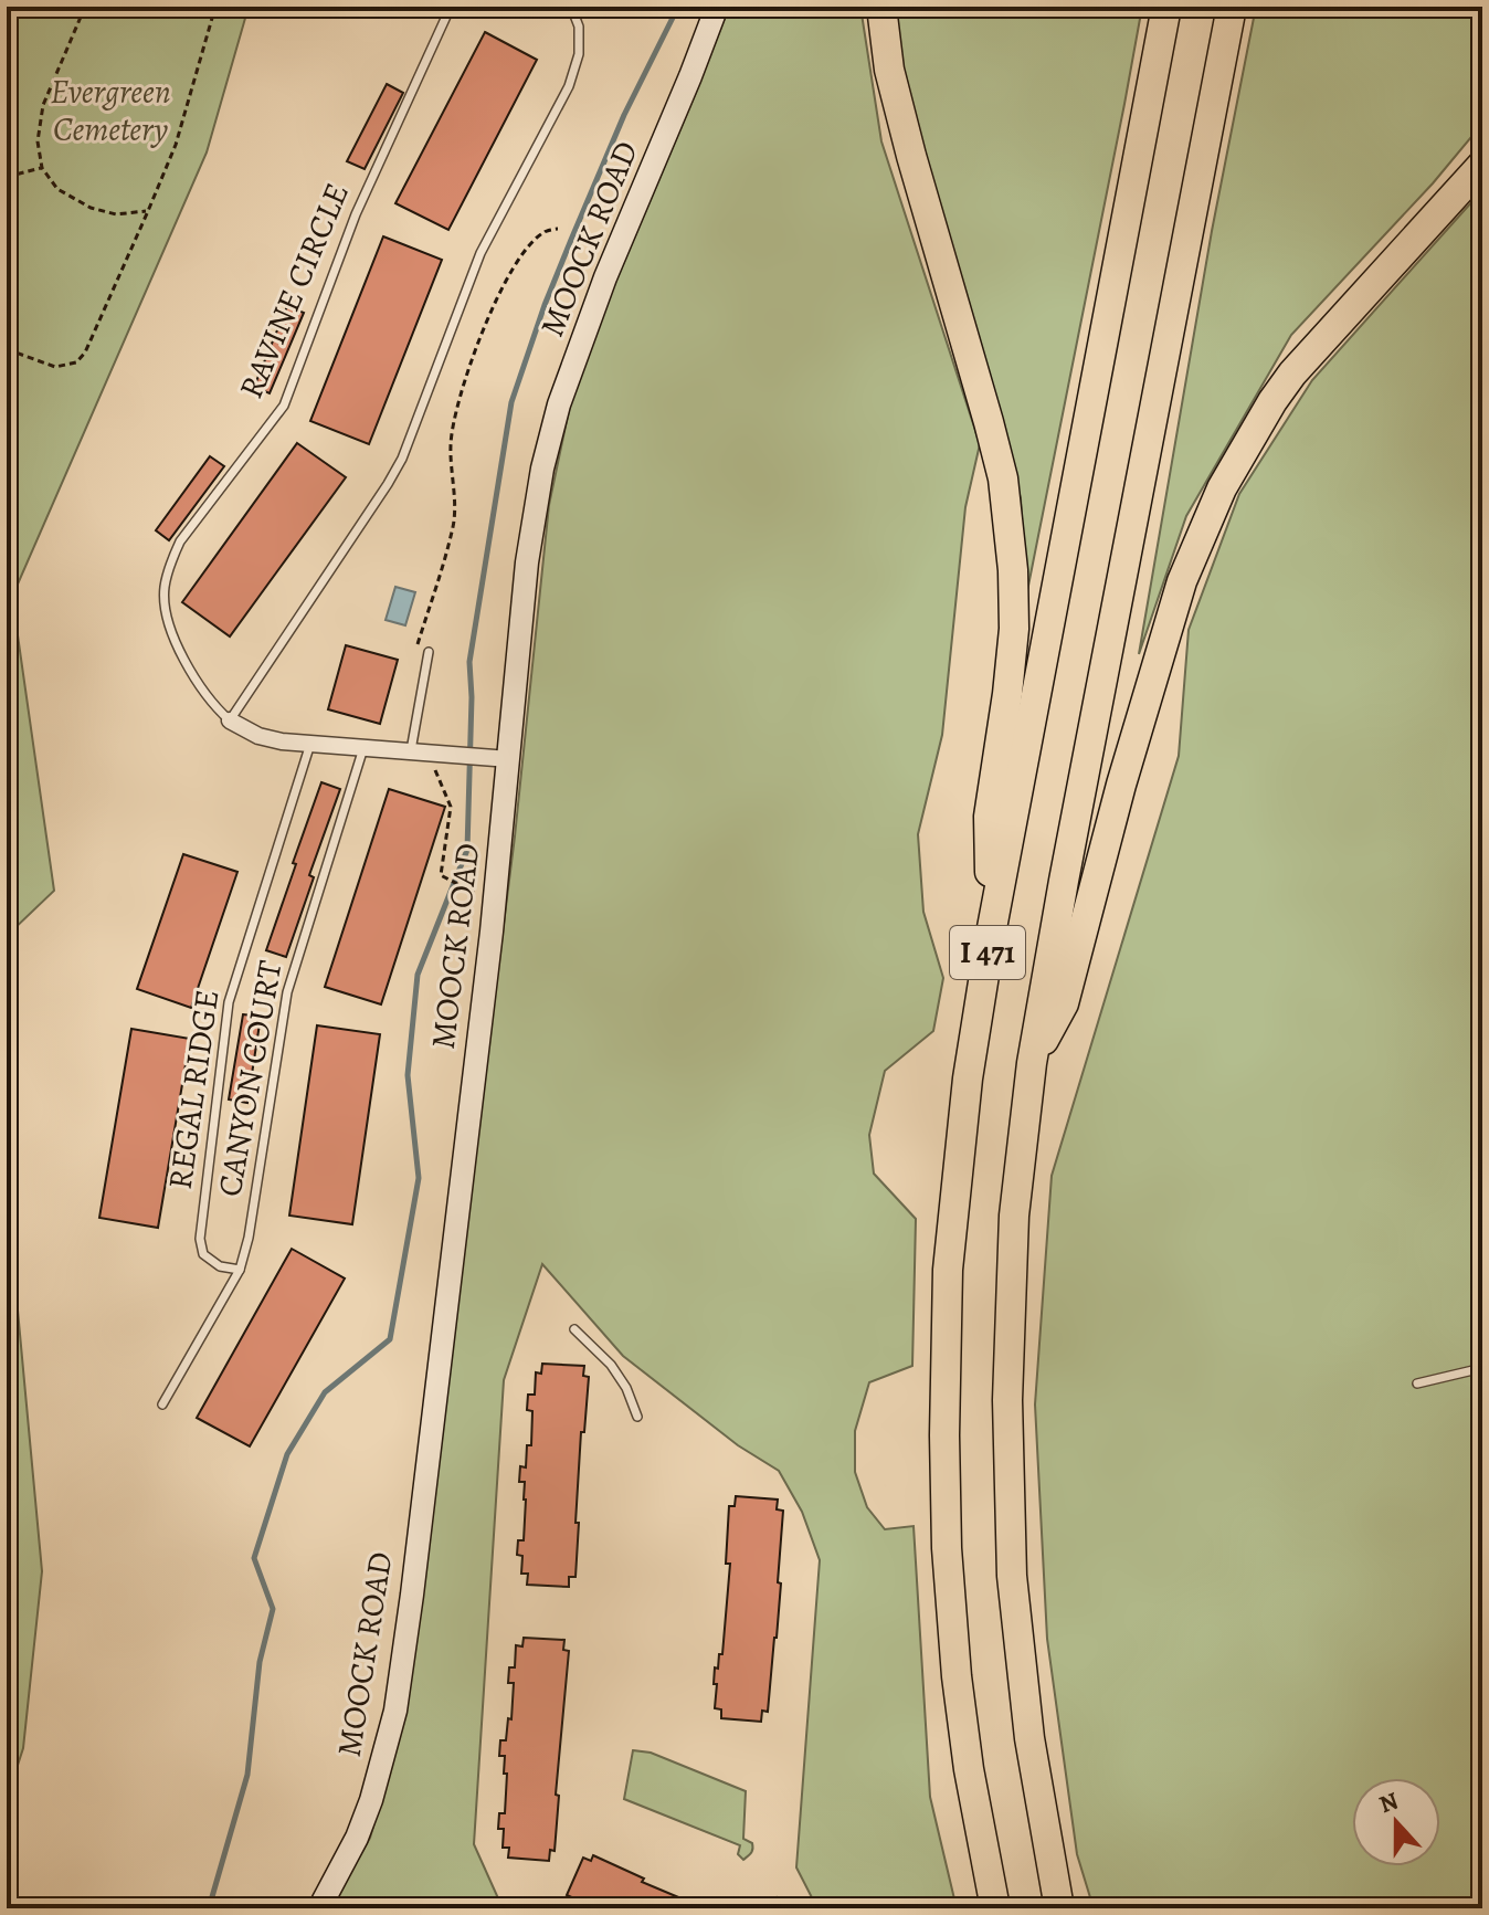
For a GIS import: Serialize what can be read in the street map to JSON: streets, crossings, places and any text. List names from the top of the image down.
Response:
{
  "streets": {
    "highway": ["I 471"],
    "main road": ["MOOCK ROAD"],
    "street": ["RAVINE CIRCLE"],
    "lane": ["CANYON COURT", "REGAL RIDGE"]
  },
  "crossings": [
    ["MOOCK ROAD", "RAVINE CIRCLE"],
    ["RAVINE CIRCLE", "CANYON COURT"],
    ["RAVINE CIRCLE", "REGAL RIDGE"],
    ["CANYON COURT", "REGAL RIDGE"]
  ],
  "parks": ["Evergreen Cemetery"],
  "north": "top"
}
